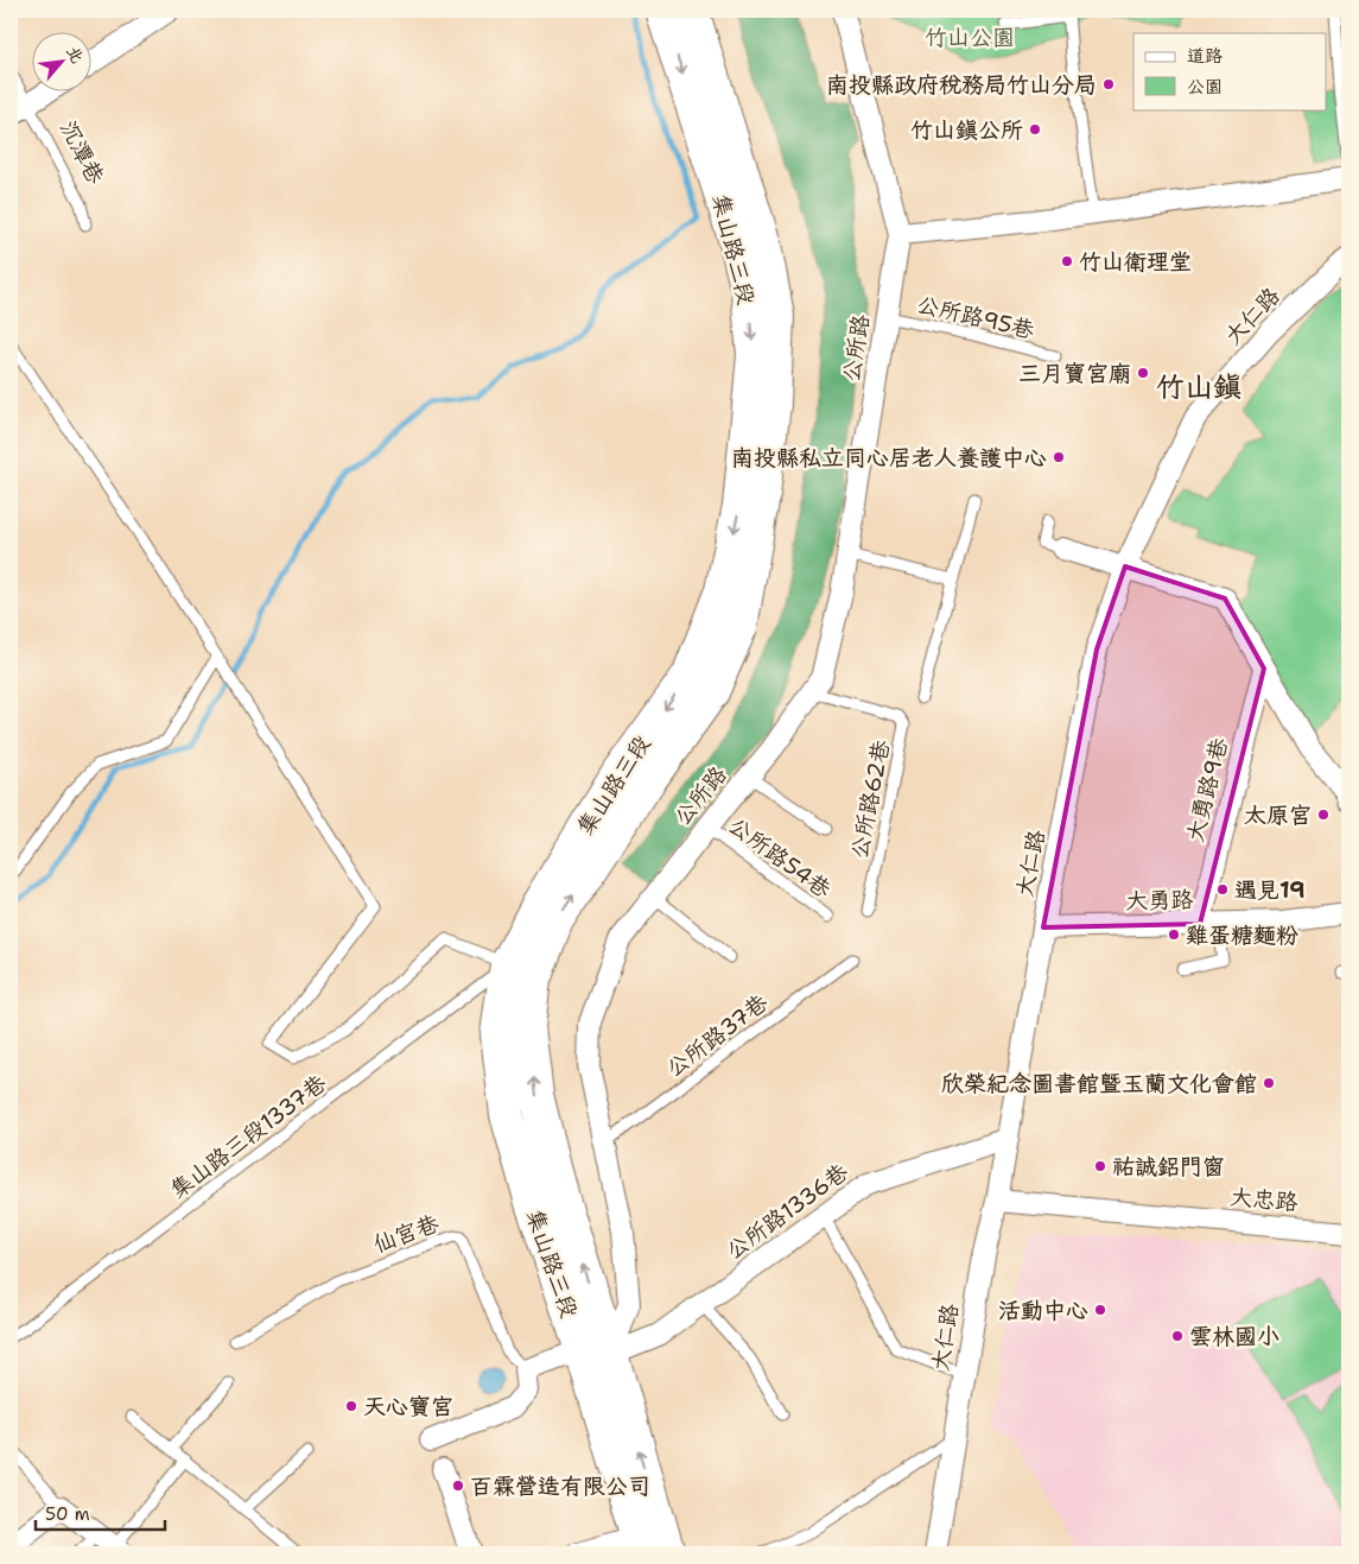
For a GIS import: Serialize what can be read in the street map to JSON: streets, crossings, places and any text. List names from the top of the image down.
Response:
{
  "streets": {
    "main road": ["集山路三段"],
    "street": [
      "大仁路",
      "公所路",
      "大勇路9巷",
      "大勇路",
      "大忠路",
      "公所路1336巷"
    ],
    "lane": [
      "沉潭巷",
      "公所路95巷",
      "公所路62巷",
      "公所路54巷",
      "公所路37巷",
      "集山路三段1337巷",
      "仙宮巷"
    ]
  },
  "crossings": [
    ["集山路三段", "公所路"],
    ["集山路三段", "集山路三段1337巷"],
    ["集山路三段", "公所路1336巷"],
    ["大仁路", "大勇路"],
    ["大仁路", "大忠路"],
    ["大仁路", "公所路1336巷"],
    ["公所路95巷", "公所路"],
    ["公所路", "公所路62巷"],
    ["公所路", "公所路54巷"],
    ["公所路", "公所路37巷"],
    ["公所路", "公所路1336巷"],
    ["大勇路9巷", "大勇路"],
    ["公所路1336巷", "仙宮巷"]
  ],
  "districts": ["竹山鎮"],
  "parks": ["竹山公園"],
  "places": [
    "南投縣政府稅務局竹山分局",
    "竹山鎮公所",
    "竹山衛理堂",
    "三月寶宮廟",
    "南投縣私立同心居老人養護中心",
    "太原宮",
    "遇見19",
    "雞蛋糖麵粉",
    "欣榮紀念圖書館暨玉蘭文化會館",
    "祐誠鋁門窗",
    "活動中心",
    "雲林國小",
    "天心寶宮",
    "百霖營造有限公司"
  ],
  "legend": ["道路", "公園"],
  "scale_bar": "50 m",
  "north": "top right"
}
